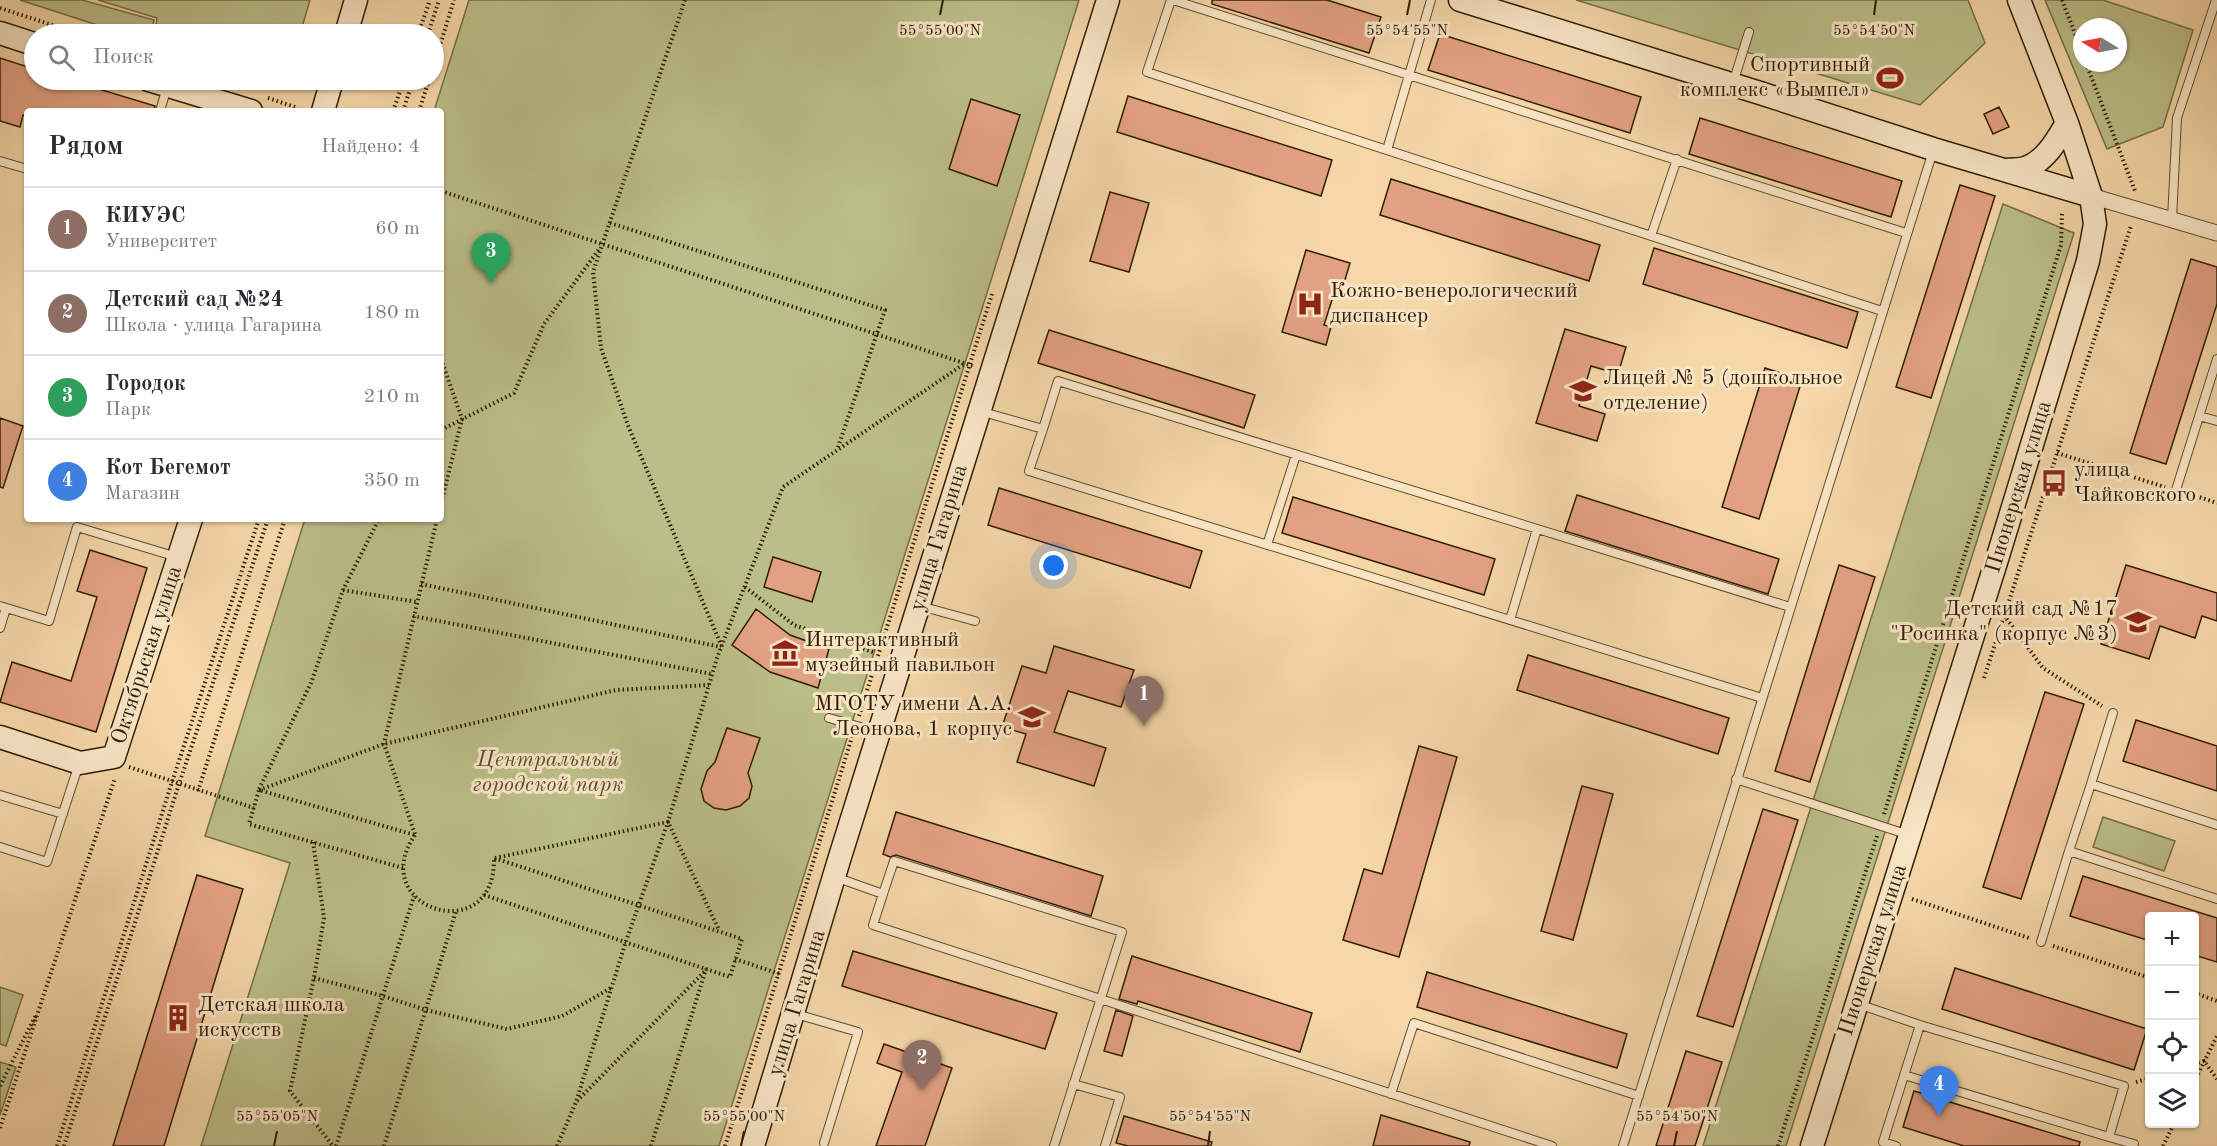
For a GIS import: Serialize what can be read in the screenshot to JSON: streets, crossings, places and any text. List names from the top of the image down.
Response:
{
  "streets": {
    "street": ["Пионерская улица", "улица Гагарина", "Октябрьская улица"]
  },
  "parks": ["Центральный городской парк"],
  "places": {
    "sports": ["Спортивный комплекс «Вымпел»"],
    "hospital": ["Кожно-венерологический диспансер"],
    "school or university": ["Лицей № 5 (дошкольное отделение)", "Детский сад №17 \"Росинка\" (корпус №3)", "МГОТУ имени А.А. Леонова, 1 корпус"],
    "bus stop": ["улица Чайковского"],
    "museum": ["Интерактивный музейный павильон"],
    "building": ["Детская школа искусств"]
  },
  "north": "left",
  "page": {
    "search": "Поиск",
    "heading": ["Рядом", "Найдено: 4"],
    "list": [
      {
        "mark": "1",
        "name": "КИУЭС",
        "note": "Университет",
        "value": "60 m"
      },
      {
        "mark": "2",
        "name": "Детский сад №24",
        "note": "Школа · улица Гагарина",
        "value": "180 m"
      },
      {
        "mark": "3",
        "name": "Городок",
        "note": "Парк",
        "value": "210 m"
      },
      {
        "mark": "4",
        "name": "Кот Бегемот",
        "note": "Магазин",
        "value": "350 m"
      }
    ],
    "pins": [
      "3",
      "1",
      "2",
      "4"
    ],
    "map_buttons": ["+", "−"]
  },
  "coordinates": [
    "55°55'00\"N",
    "55°54'55\"N",
    "55°54'50\"N",
    "55°55'05\"N"
  ]
}
